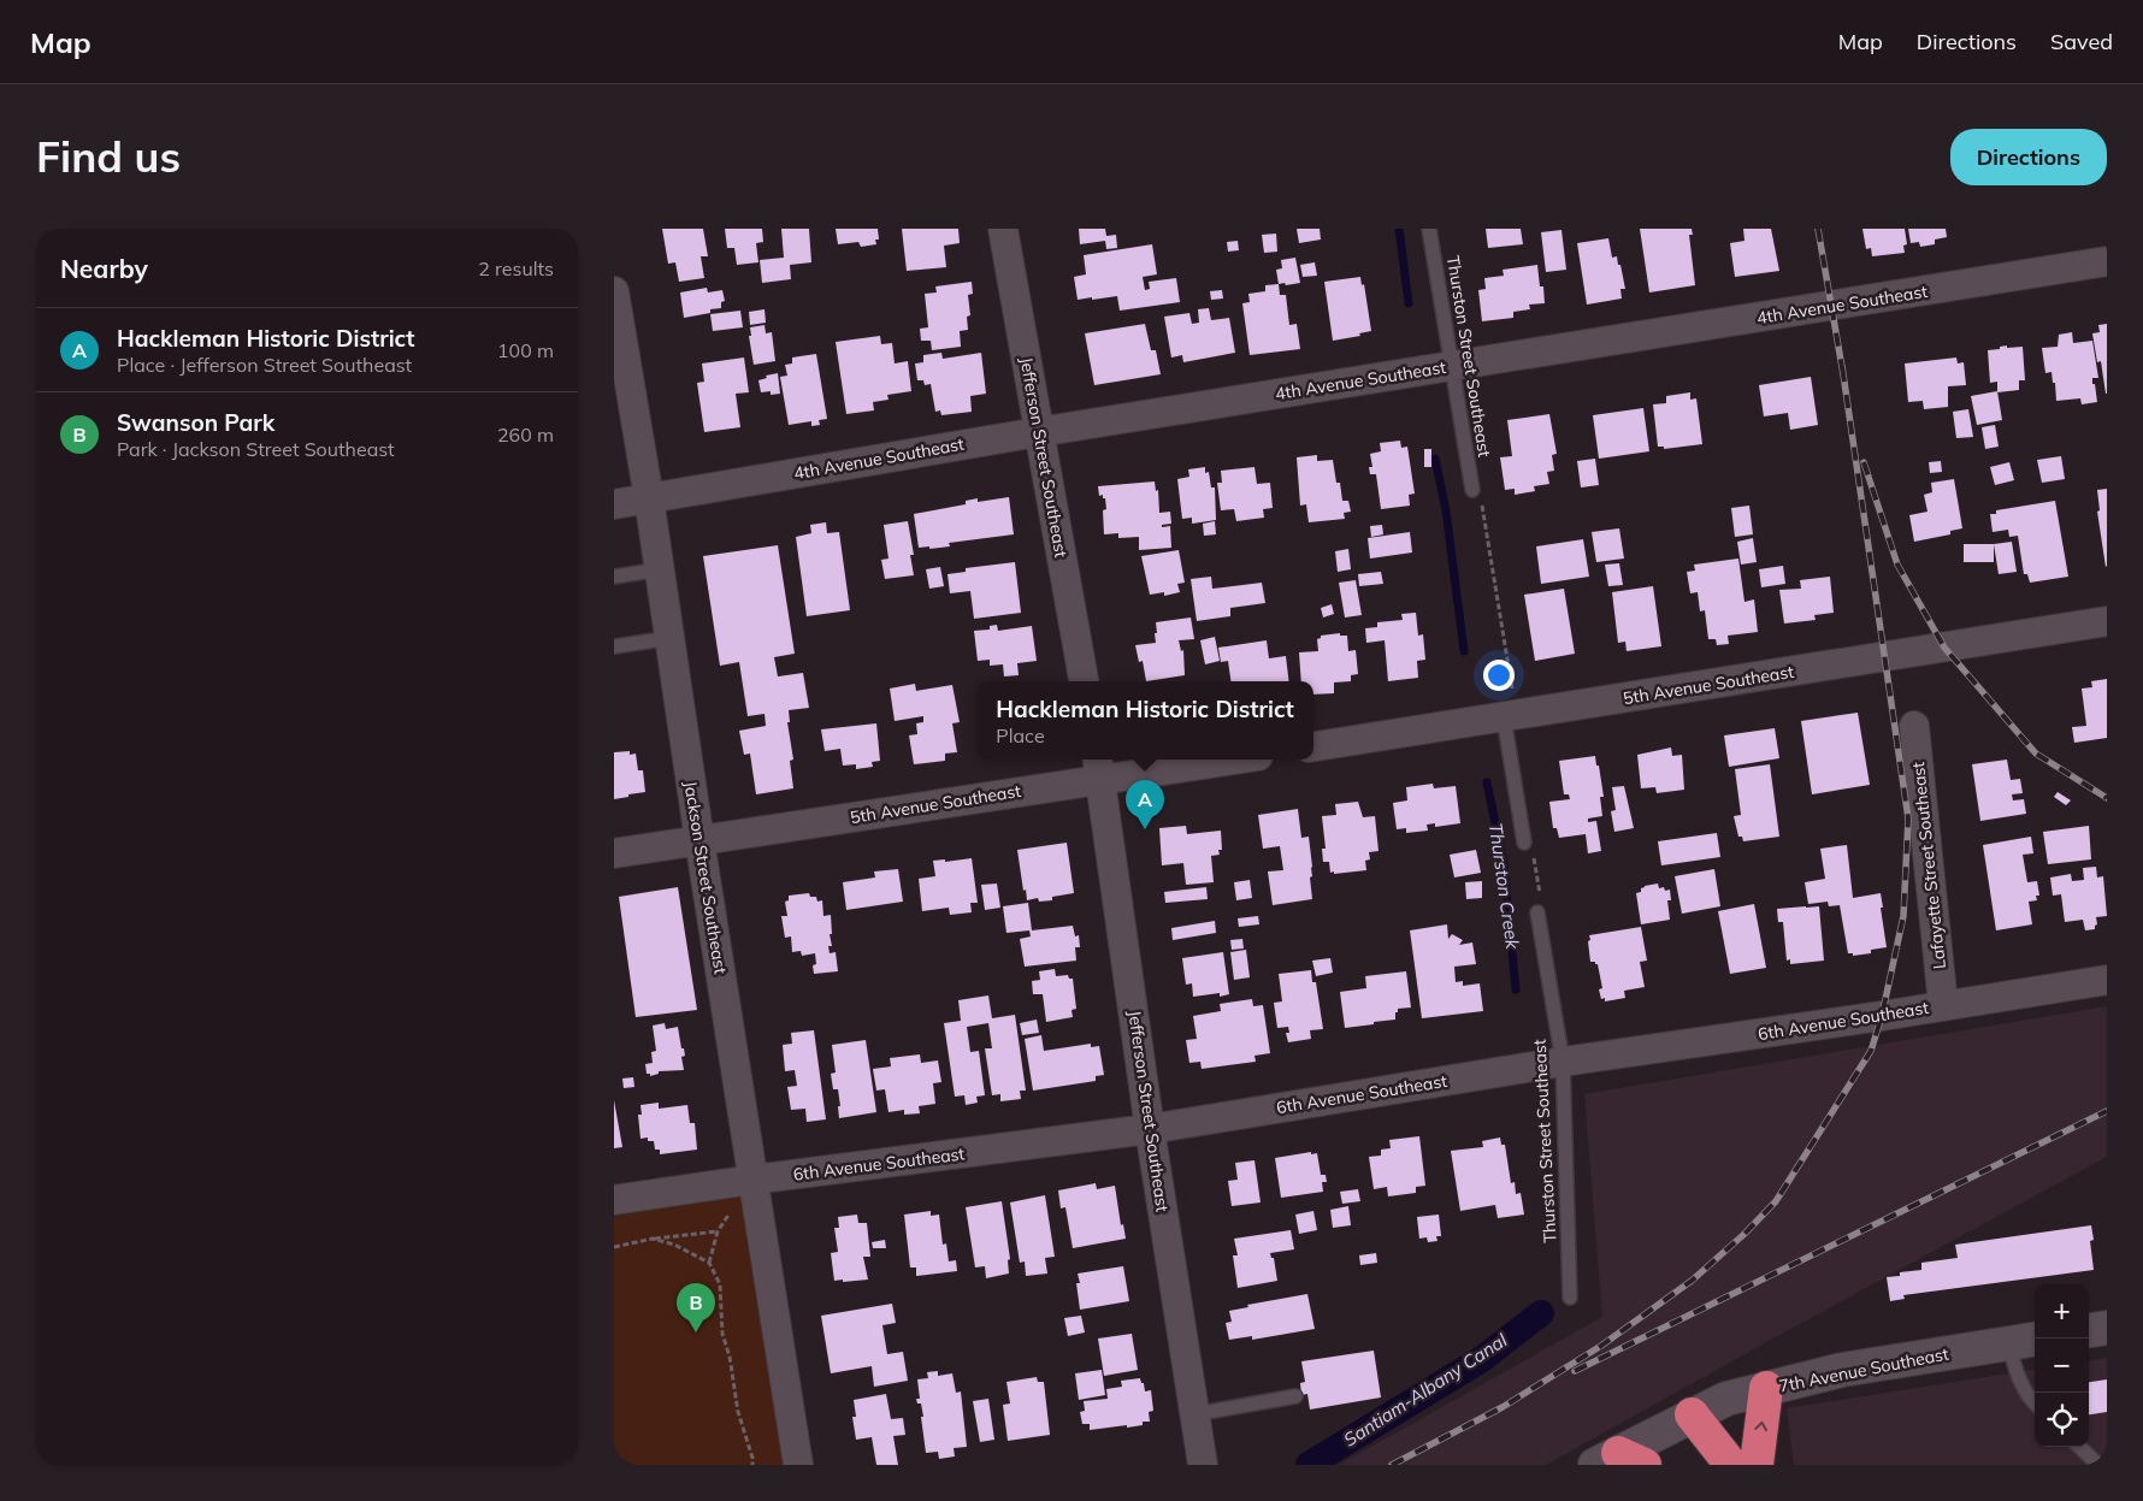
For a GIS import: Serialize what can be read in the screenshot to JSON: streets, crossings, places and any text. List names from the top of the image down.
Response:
{
  "streets": {
    "street": [
      "4th Avenue Southeast",
      "Jefferson Street Southeast",
      "5th Avenue Southeast",
      "Lafayette Street Southeast",
      "Jackson Street Southeast",
      "6th Avenue Southeast",
      "7th Avenue Southeast"
    ],
    "lane": ["Thurston Street Southeast"]
  },
  "crossings": [
    ["4th Avenue Southeast", "Thurston Street Southeast"],
    ["4th Avenue Southeast", "Jefferson Street Southeast"],
    ["4th Avenue Southeast", "Jackson Street Southeast"],
    ["Thurston Street Southeast", "6th Avenue Southeast"],
    ["Jefferson Street Southeast", "5th Avenue Southeast"],
    ["Jefferson Street Southeast", "6th Avenue Southeast"],
    ["5th Avenue Southeast", "Jackson Street Southeast"],
    ["Lafayette Street Southeast", "6th Avenue Southeast"],
    ["Jackson Street Southeast", "6th Avenue Southeast"]
  ],
  "water": ["Thurston Creek", "Santiam-Albany Canal"],
  "page": {
    "header": "Map",
    "nav": ["Map", "Directions", "Saved"],
    "buttons": "Directions",
    "title": "Find us",
    "heading": ["Nearby", "2 results"],
    "list": [
      {
        "mark": "A",
        "name": "Hackleman Historic District",
        "note": "Place · Jefferson Street Southeast",
        "value": "100 m"
      },
      {
        "mark": "B",
        "name": "Swanson Park",
        "note": "Park · Jackson Street Southeast",
        "value": "260 m"
      }
    ],
    "popup": ["Hackleman Historic District", "Place"],
    "pins": ["A", "B"],
    "map_buttons": ["+", "−"]
  }
}
